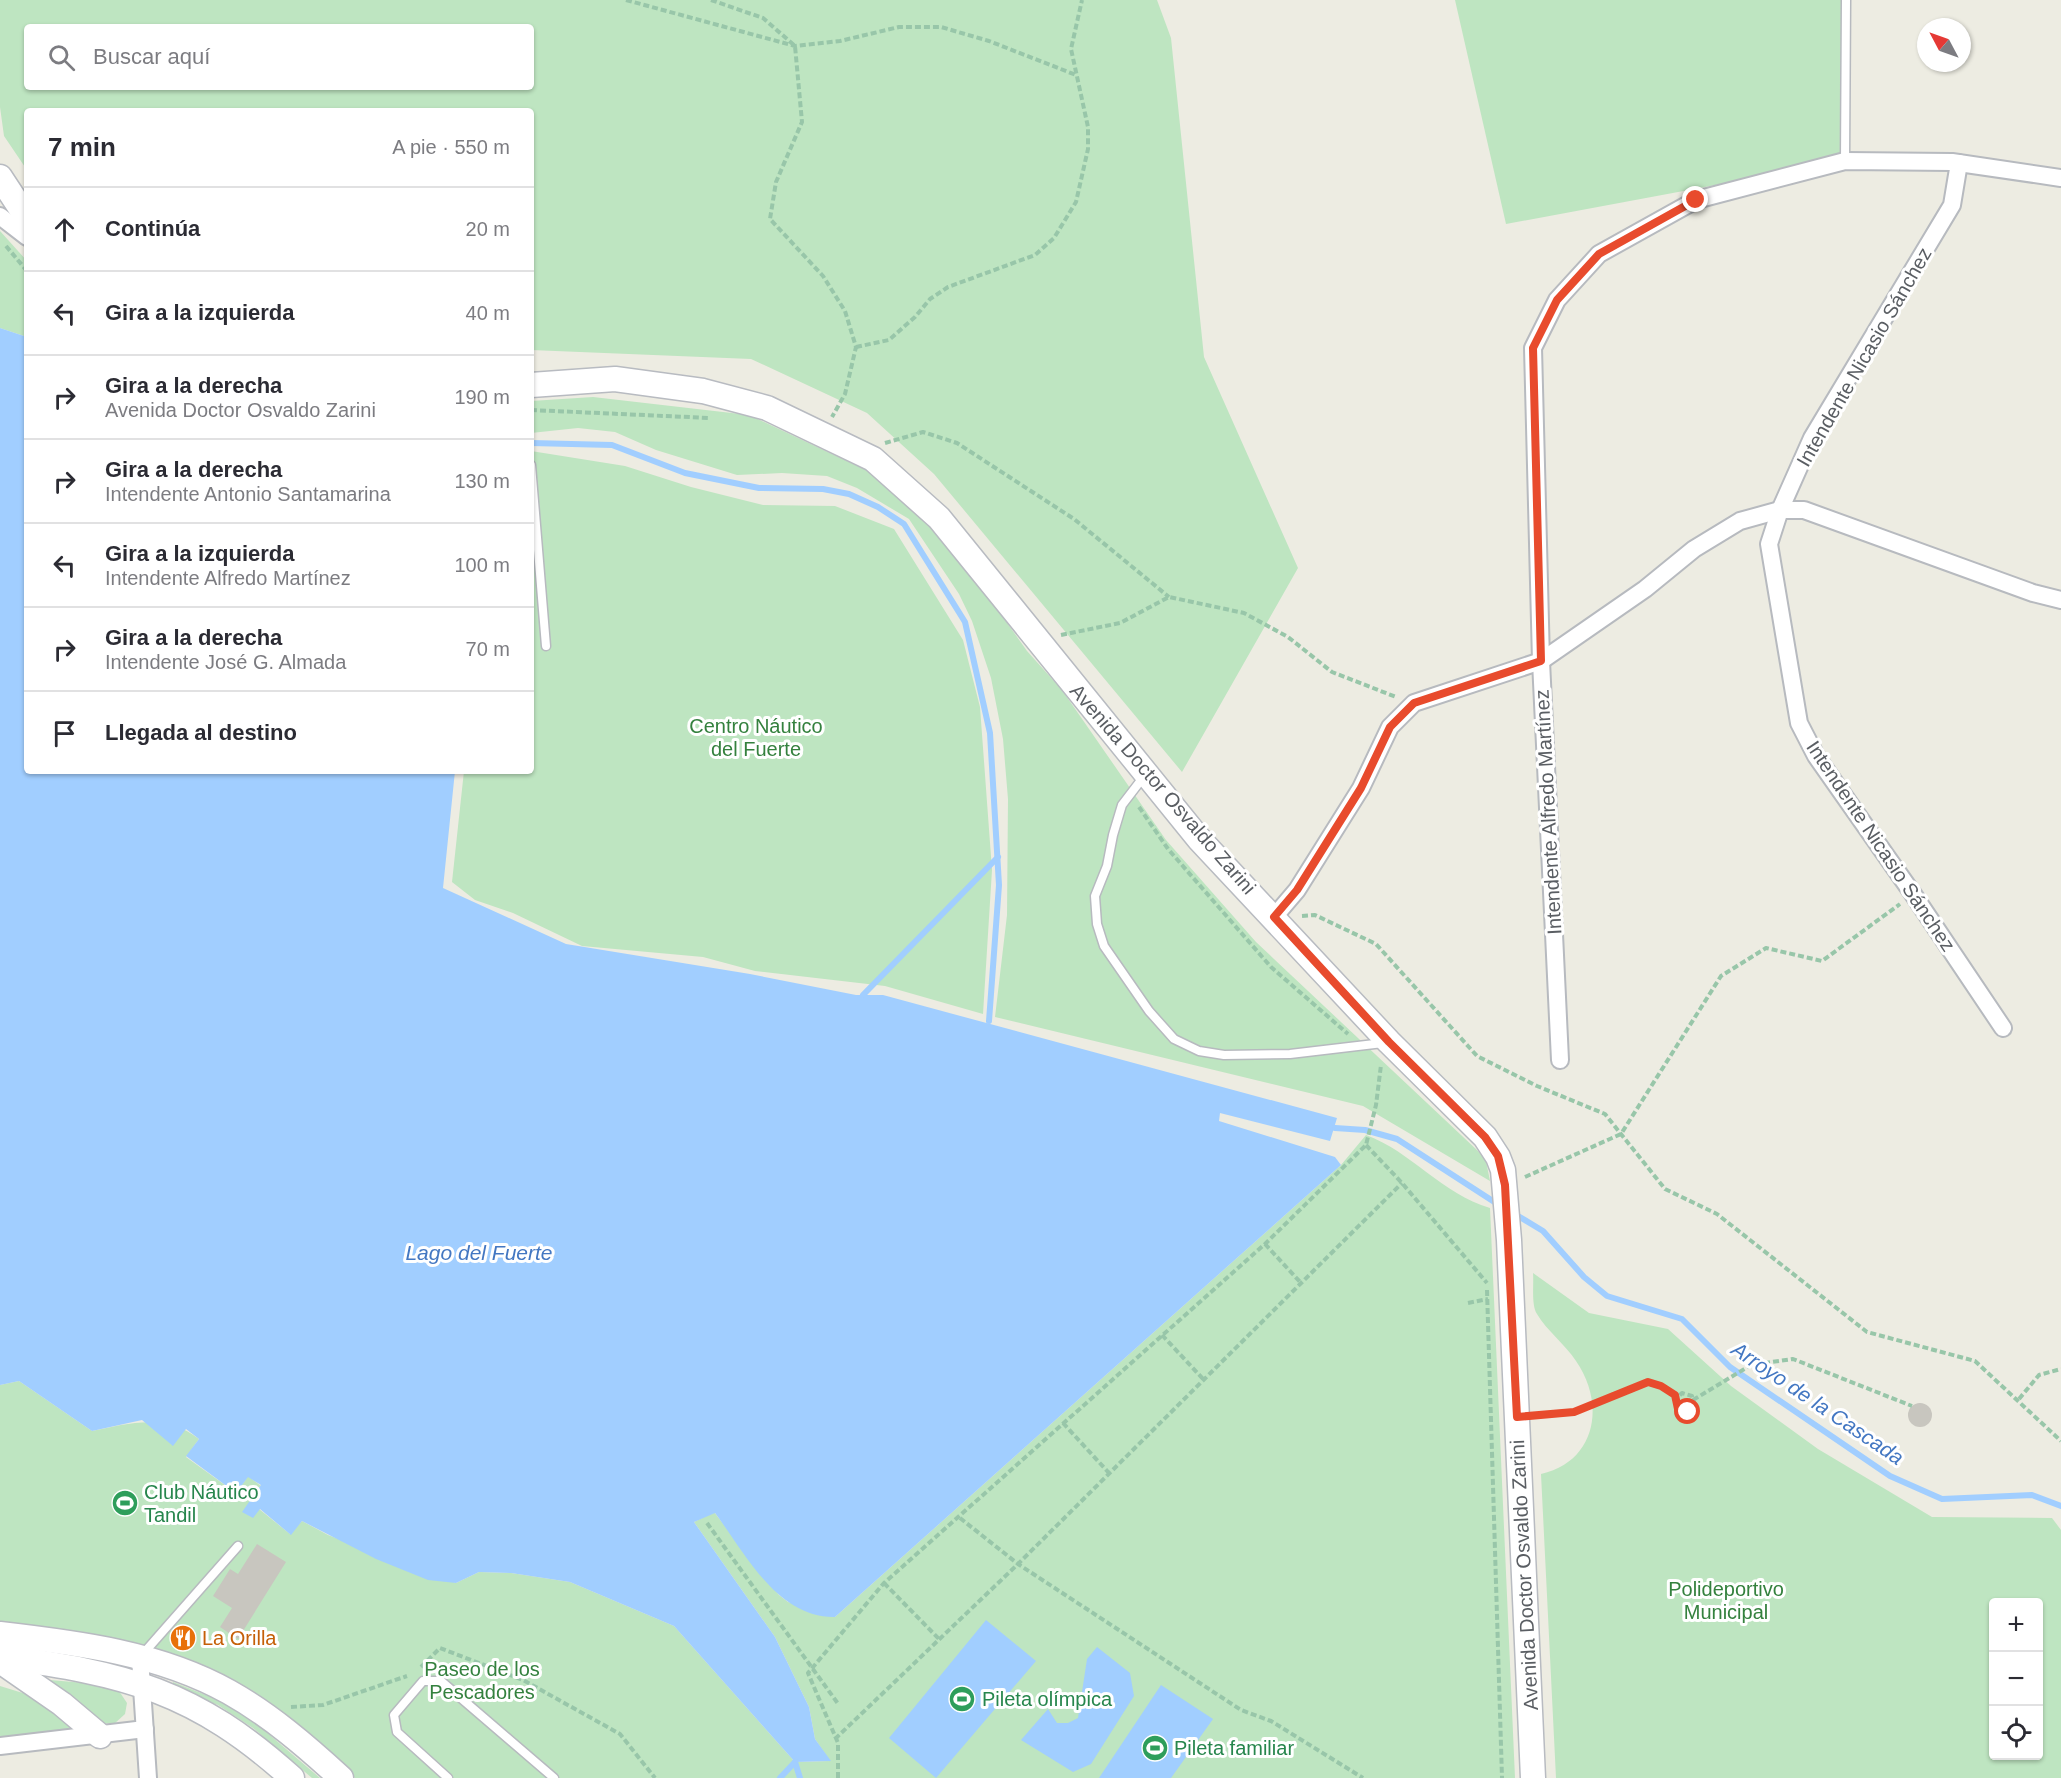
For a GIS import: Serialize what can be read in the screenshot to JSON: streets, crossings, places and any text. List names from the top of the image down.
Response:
{
  "streets": {
    "main road": ["Avenida Doctor Osvaldo Zarini"],
    "street": ["Intendente Nicasio Sánchez", "Intendente Alfredo Martínez"]
  },
  "water": ["Lago del Fuerte", "Arroyo de la Cascada"],
  "parks": ["Centro Náutico del Fuerte", "Polideportivo Municipal", "Paseo de los Pescadores"],
  "places": {
    "sports": ["Club Náutico Tandil", "Pileta olímpica", "Pileta familiar"],
    "restaurant": ["La Orilla"]
  },
  "north": "top left",
  "page": {
    "search": "Buscar aquí",
    "heading": ["7 min", "A pie · 550 m"],
    "list": [
      ["Continúa", "20 m"],
      ["Gira a la izquierda", "40 m"],
      ["Gira a la derecha", "Avenida Doctor Osvaldo Zarini", "190 m"],
      ["Gira a la derecha", "Intendente Antonio Santamarina", "130 m"],
      ["Gira a la izquierda", "Intendente Alfredo Martínez", "100 m"],
      ["Gira a la derecha", "Intendente José G. Almada", "70 m"],
      "Llegada al destino"
    ],
    "map_buttons": ["+", "−"]
  }
}
